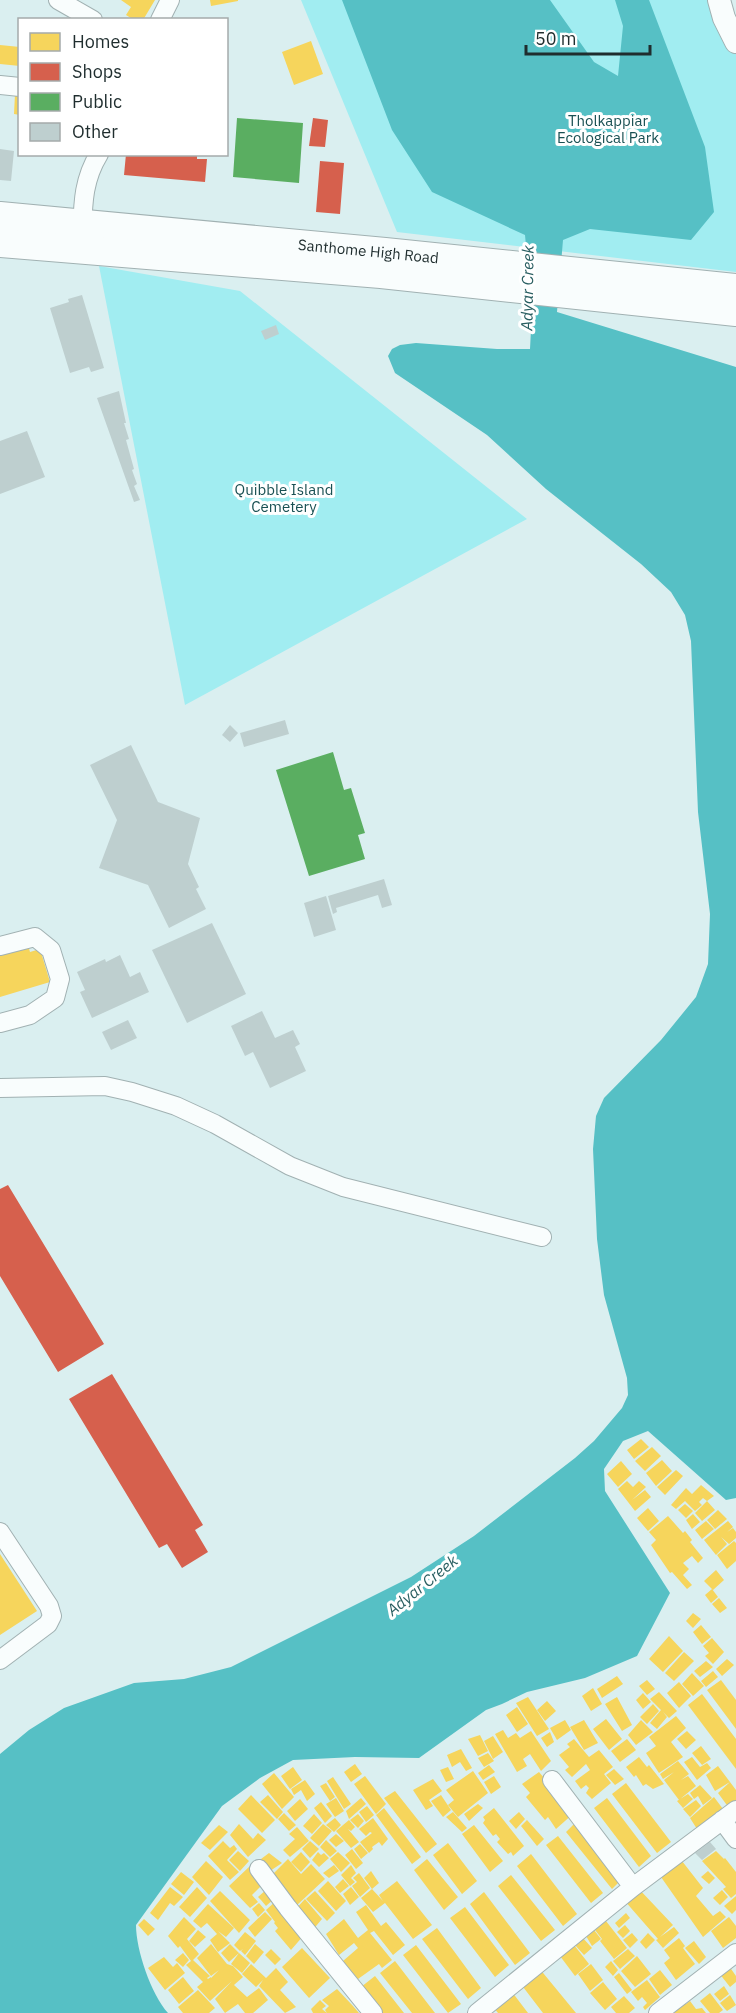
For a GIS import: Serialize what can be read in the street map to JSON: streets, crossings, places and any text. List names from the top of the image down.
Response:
{
  "streets": {
    "main road": ["Santhome High Road"]
  },
  "water": ["Adyar Creek"],
  "parks": ["Tholkappiar Ecological Park", "Quibble Island Cemetery"],
  "legend": [
    "Homes",
    "Shops",
    "Public",
    "Other"
  ],
  "scale_bar": "50 m"
}
